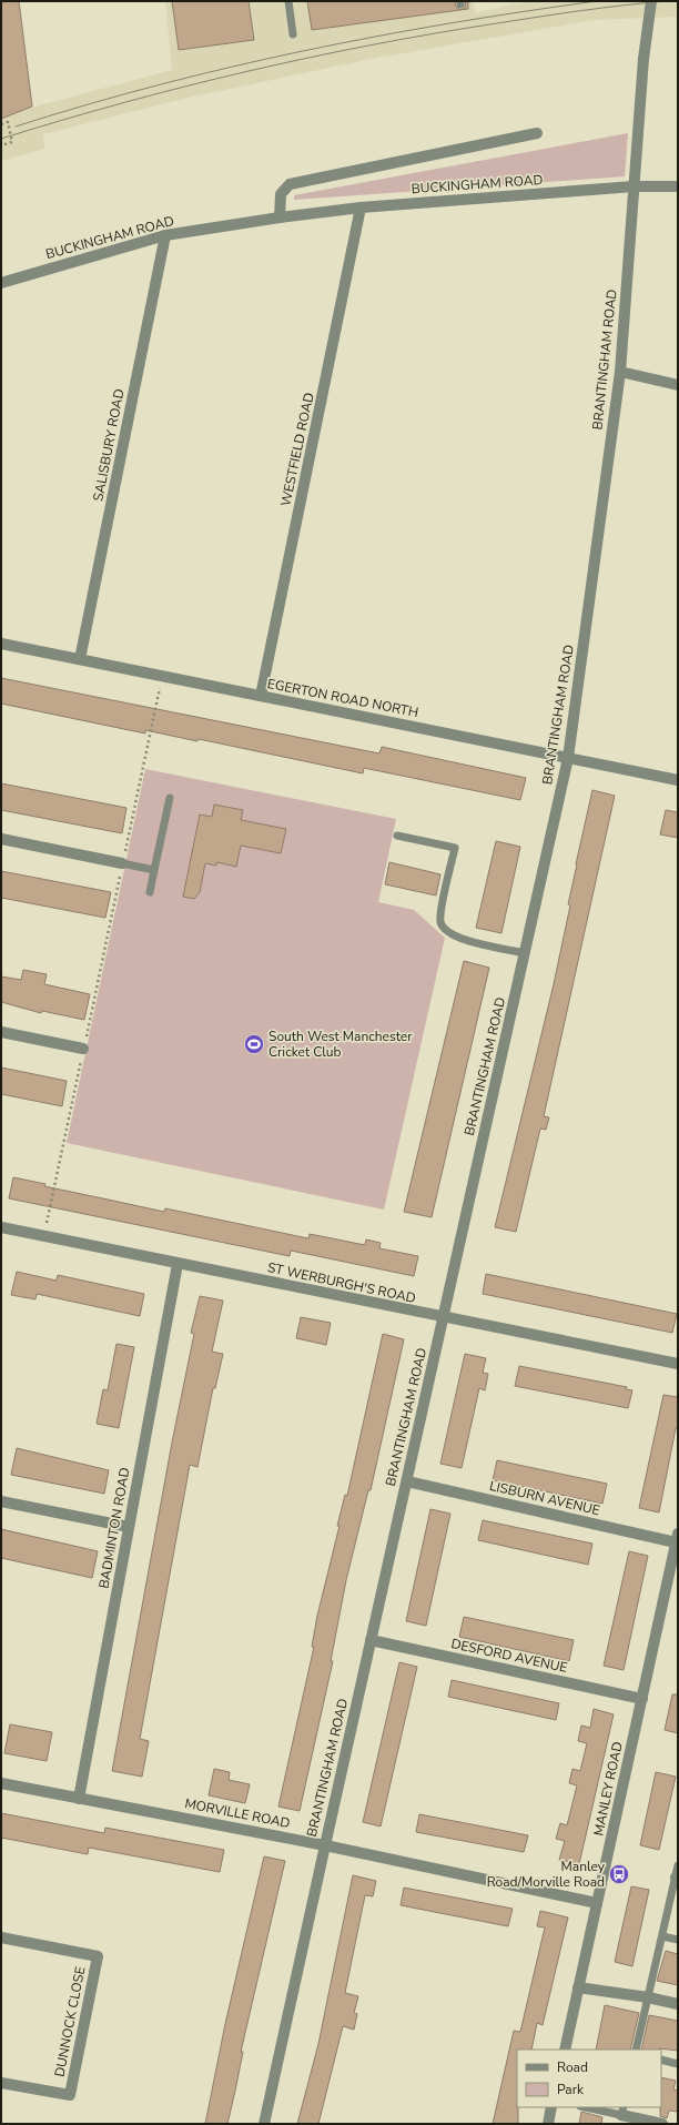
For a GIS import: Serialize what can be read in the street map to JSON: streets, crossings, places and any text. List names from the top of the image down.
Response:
{
  "streets": {
    "street": [
      "BUCKINGHAM ROAD",
      "BRANTINGHAM ROAD",
      "SALISBURY ROAD",
      "WESTFIELD ROAD",
      "EGERTON ROAD NORTH",
      "ST WERBURGH'S ROAD",
      "LISBURN AVENUE",
      "BADMINTON ROAD",
      "DESFORD AVENUE",
      "MANLEY ROAD",
      "MORVILLE ROAD",
      "DUNNOCK CLOSE"
    ]
  },
  "crossings": [
    ["BUCKINGHAM ROAD", "BRANTINGHAM ROAD"],
    ["BUCKINGHAM ROAD", "SALISBURY ROAD"],
    ["BUCKINGHAM ROAD", "WESTFIELD ROAD"],
    ["BRANTINGHAM ROAD", "EGERTON ROAD NORTH"],
    ["BRANTINGHAM ROAD", "ST WERBURGH'S ROAD"],
    ["BRANTINGHAM ROAD", "LISBURN AVENUE"],
    ["BRANTINGHAM ROAD", "DESFORD AVENUE"],
    ["BRANTINGHAM ROAD", "MORVILLE ROAD"],
    ["SALISBURY ROAD", "EGERTON ROAD NORTH"],
    ["WESTFIELD ROAD", "EGERTON ROAD NORTH"],
    ["ST WERBURGH'S ROAD", "BADMINTON ROAD"],
    ["LISBURN AVENUE", "MANLEY ROAD"],
    ["BADMINTON ROAD", "MORVILLE ROAD"],
    ["DESFORD AVENUE", "MANLEY ROAD"],
    ["MANLEY ROAD", "MORVILLE ROAD"]
  ],
  "places": {
    "sports": ["South West Manchester Cricket Club"],
    "bus stop": ["Manley Road/Morville Road"]
  },
  "legend": ["Road", "Park"]
}
